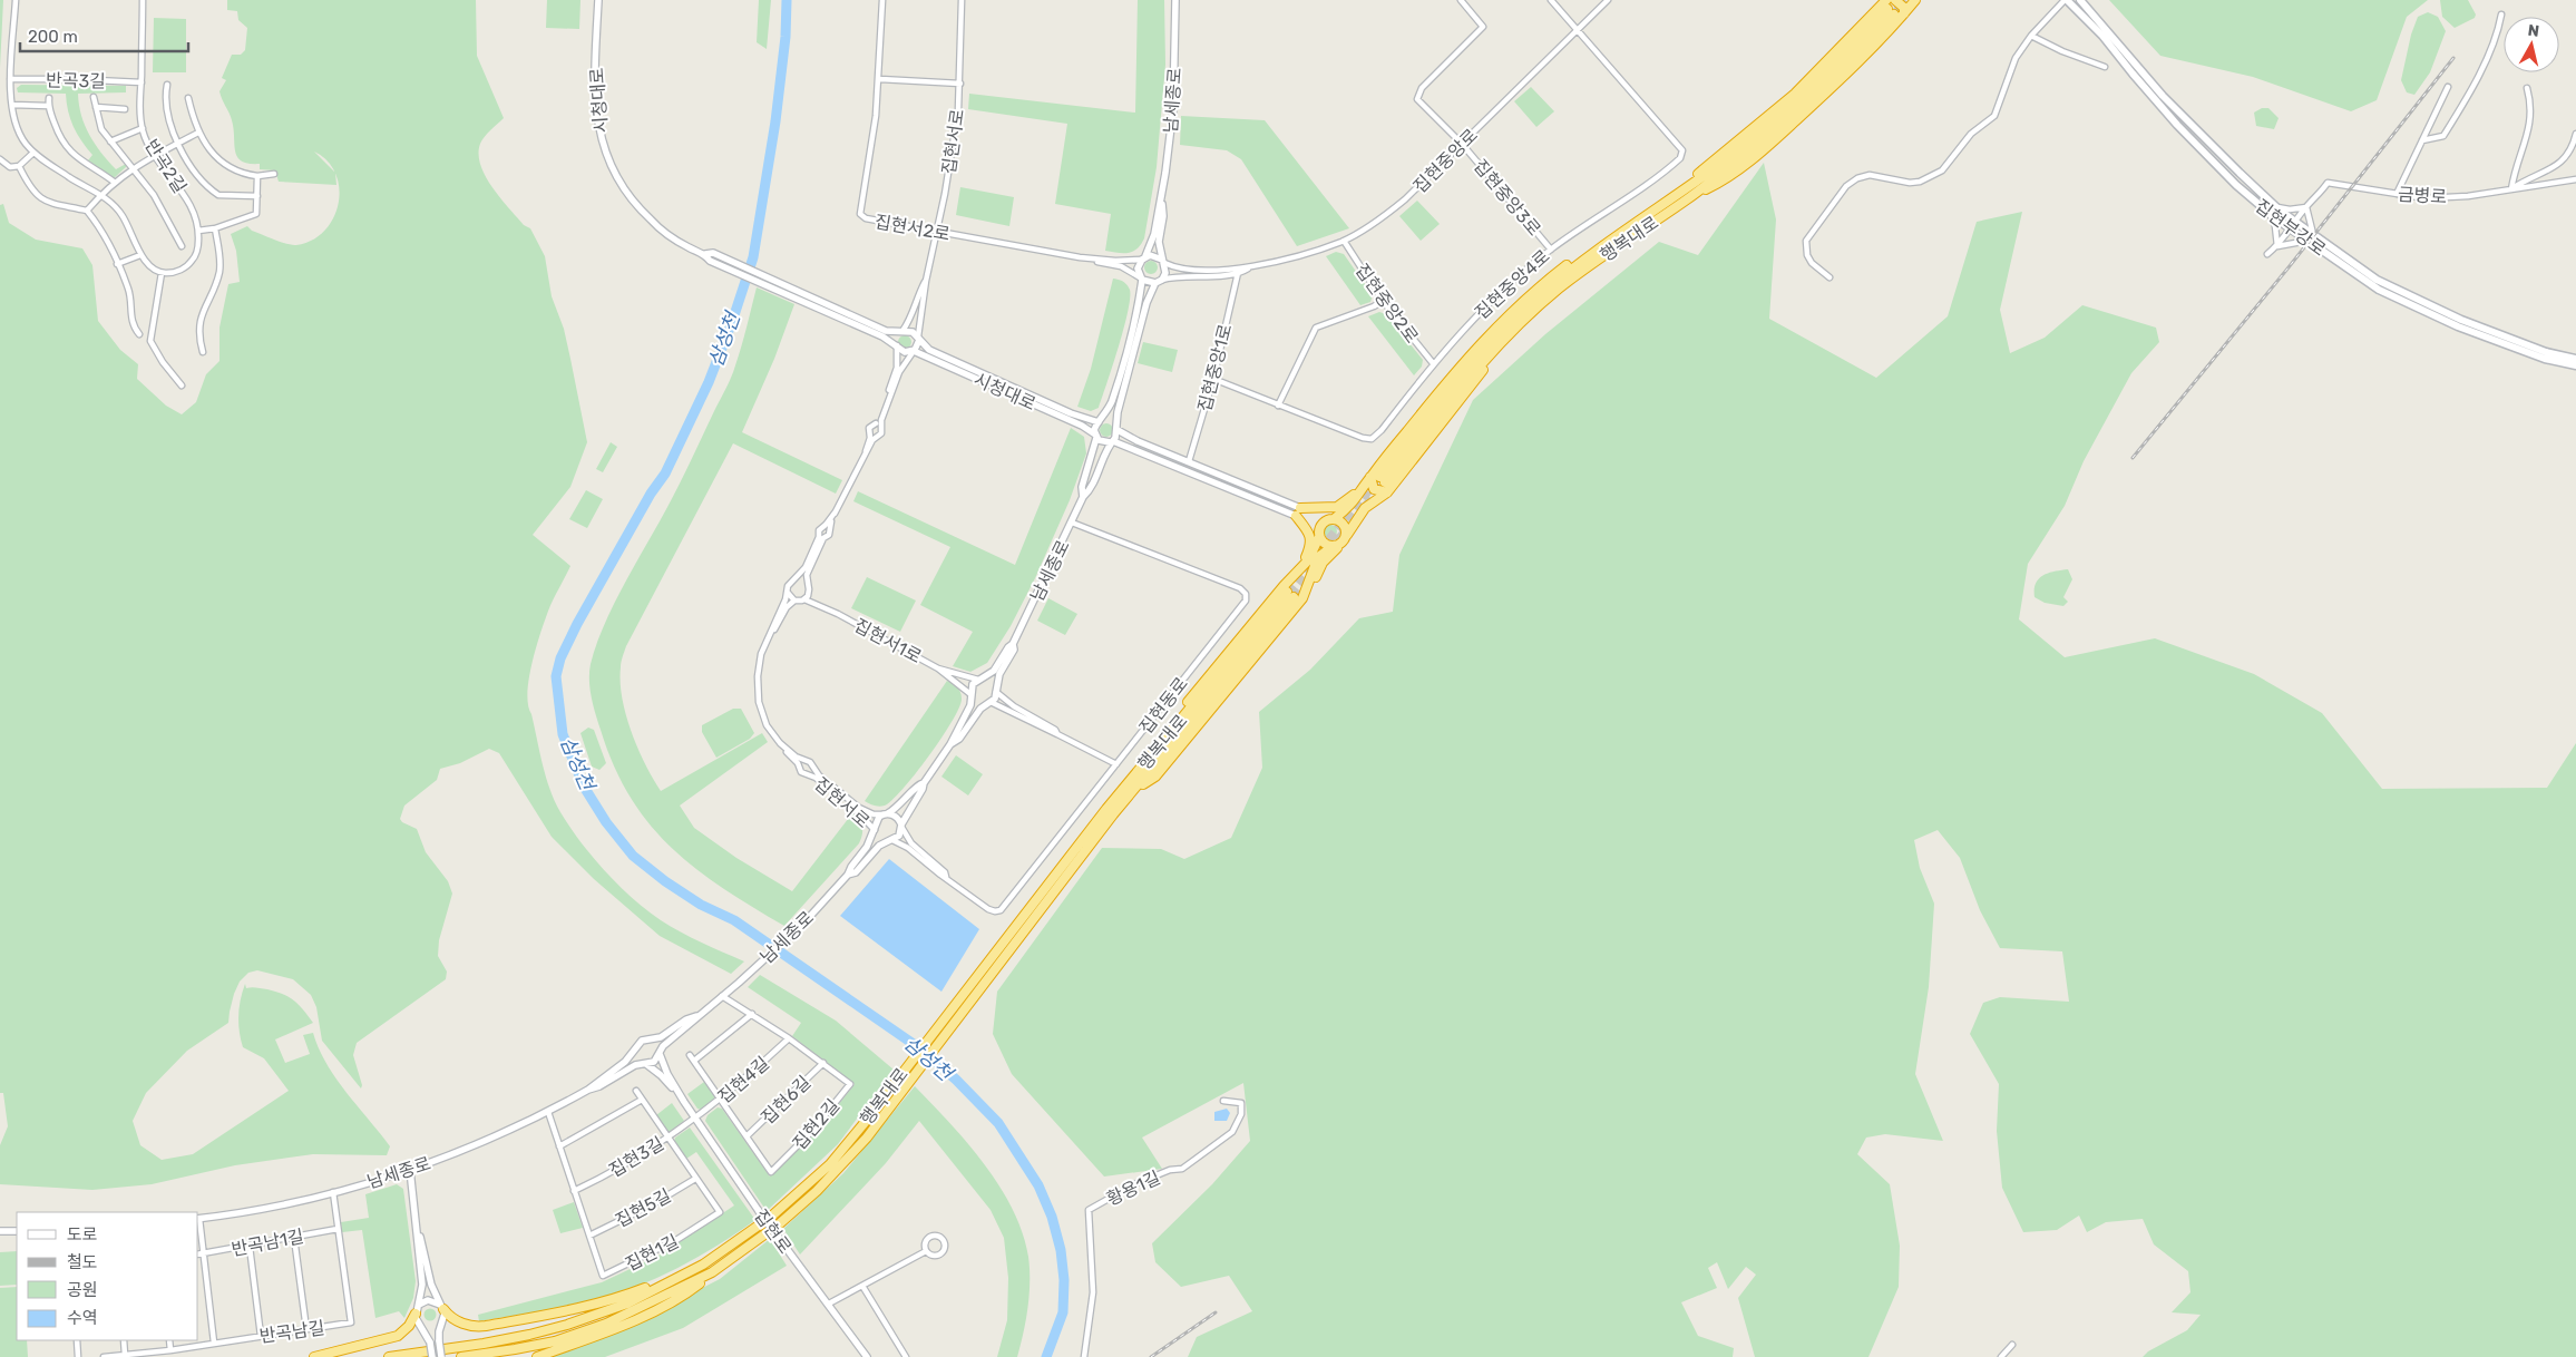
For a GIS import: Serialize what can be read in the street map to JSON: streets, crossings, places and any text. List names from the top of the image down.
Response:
{
  "streets": {
    "highway": ["행복대로"],
    "main road": ["집현부강로"],
    "street": [
      "반곡3길",
      "시청대로",
      "남세종로",
      "집현서로",
      "집현중앙로",
      "반곡2길",
      "금병로",
      "집현중앙3로",
      "집현서2로",
      "집현중앙4로",
      "집현중앙2로",
      "집현중앙1로",
      "집현서1로",
      "집현동로",
      "집현4길",
      "집현6길",
      "집현2길",
      "집현3길",
      "황용1길",
      "집현5길",
      "집현로",
      "반곡남1길",
      "집현1길",
      "반곡남길"
    ]
  },
  "crossings": [
    ["반곡3길", "반곡2길"],
    ["시청대로", "남세종로"],
    ["시청대로", "집현서로"],
    ["남세종로", "집현서로"],
    ["남세종로", "집현중앙로"],
    ["남세종로", "집현서2로"],
    ["남세종로", "집현서1로"],
    ["남세종로", "집현동로"],
    ["남세종로", "집현2길"],
    ["남세종로", "집현로"],
    ["남세종로", "집현1길"],
    ["남세종로", "반곡남길"],
    ["집현서로", "집현서2로"],
    ["집현서로", "집현서1로"],
    ["집현서로", "집현동로"],
    ["집현중앙로", "집현중앙3로"],
    ["집현중앙로", "집현서2로"],
    ["집현중앙로", "집현중앙4로"],
    ["집현중앙로", "집현중앙2로"],
    ["집현중앙로", "집현중앙1로"],
    ["금병로", "집현부강로"],
    ["집현중앙3로", "집현중앙4로"],
    ["집현중앙4로", "집현중앙2로"],
    ["집현중앙4로", "집현중앙1로"],
    ["집현4길", "집현2길"],
    ["집현4길", "집현3길"],
    ["집현4길", "집현로"],
    ["집현6길", "집현2길"],
    ["집현3길", "집현로"],
    ["집현3길", "집현1길"],
    ["집현5길", "집현1길"],
    ["반곡남1길", "반곡남길"]
  ],
  "water": ["삼성천"],
  "legend": [
    "도로",
    "철도",
    "공원",
    "수역"
  ],
  "scale_bar": "200 m",
  "north": "top"
}
